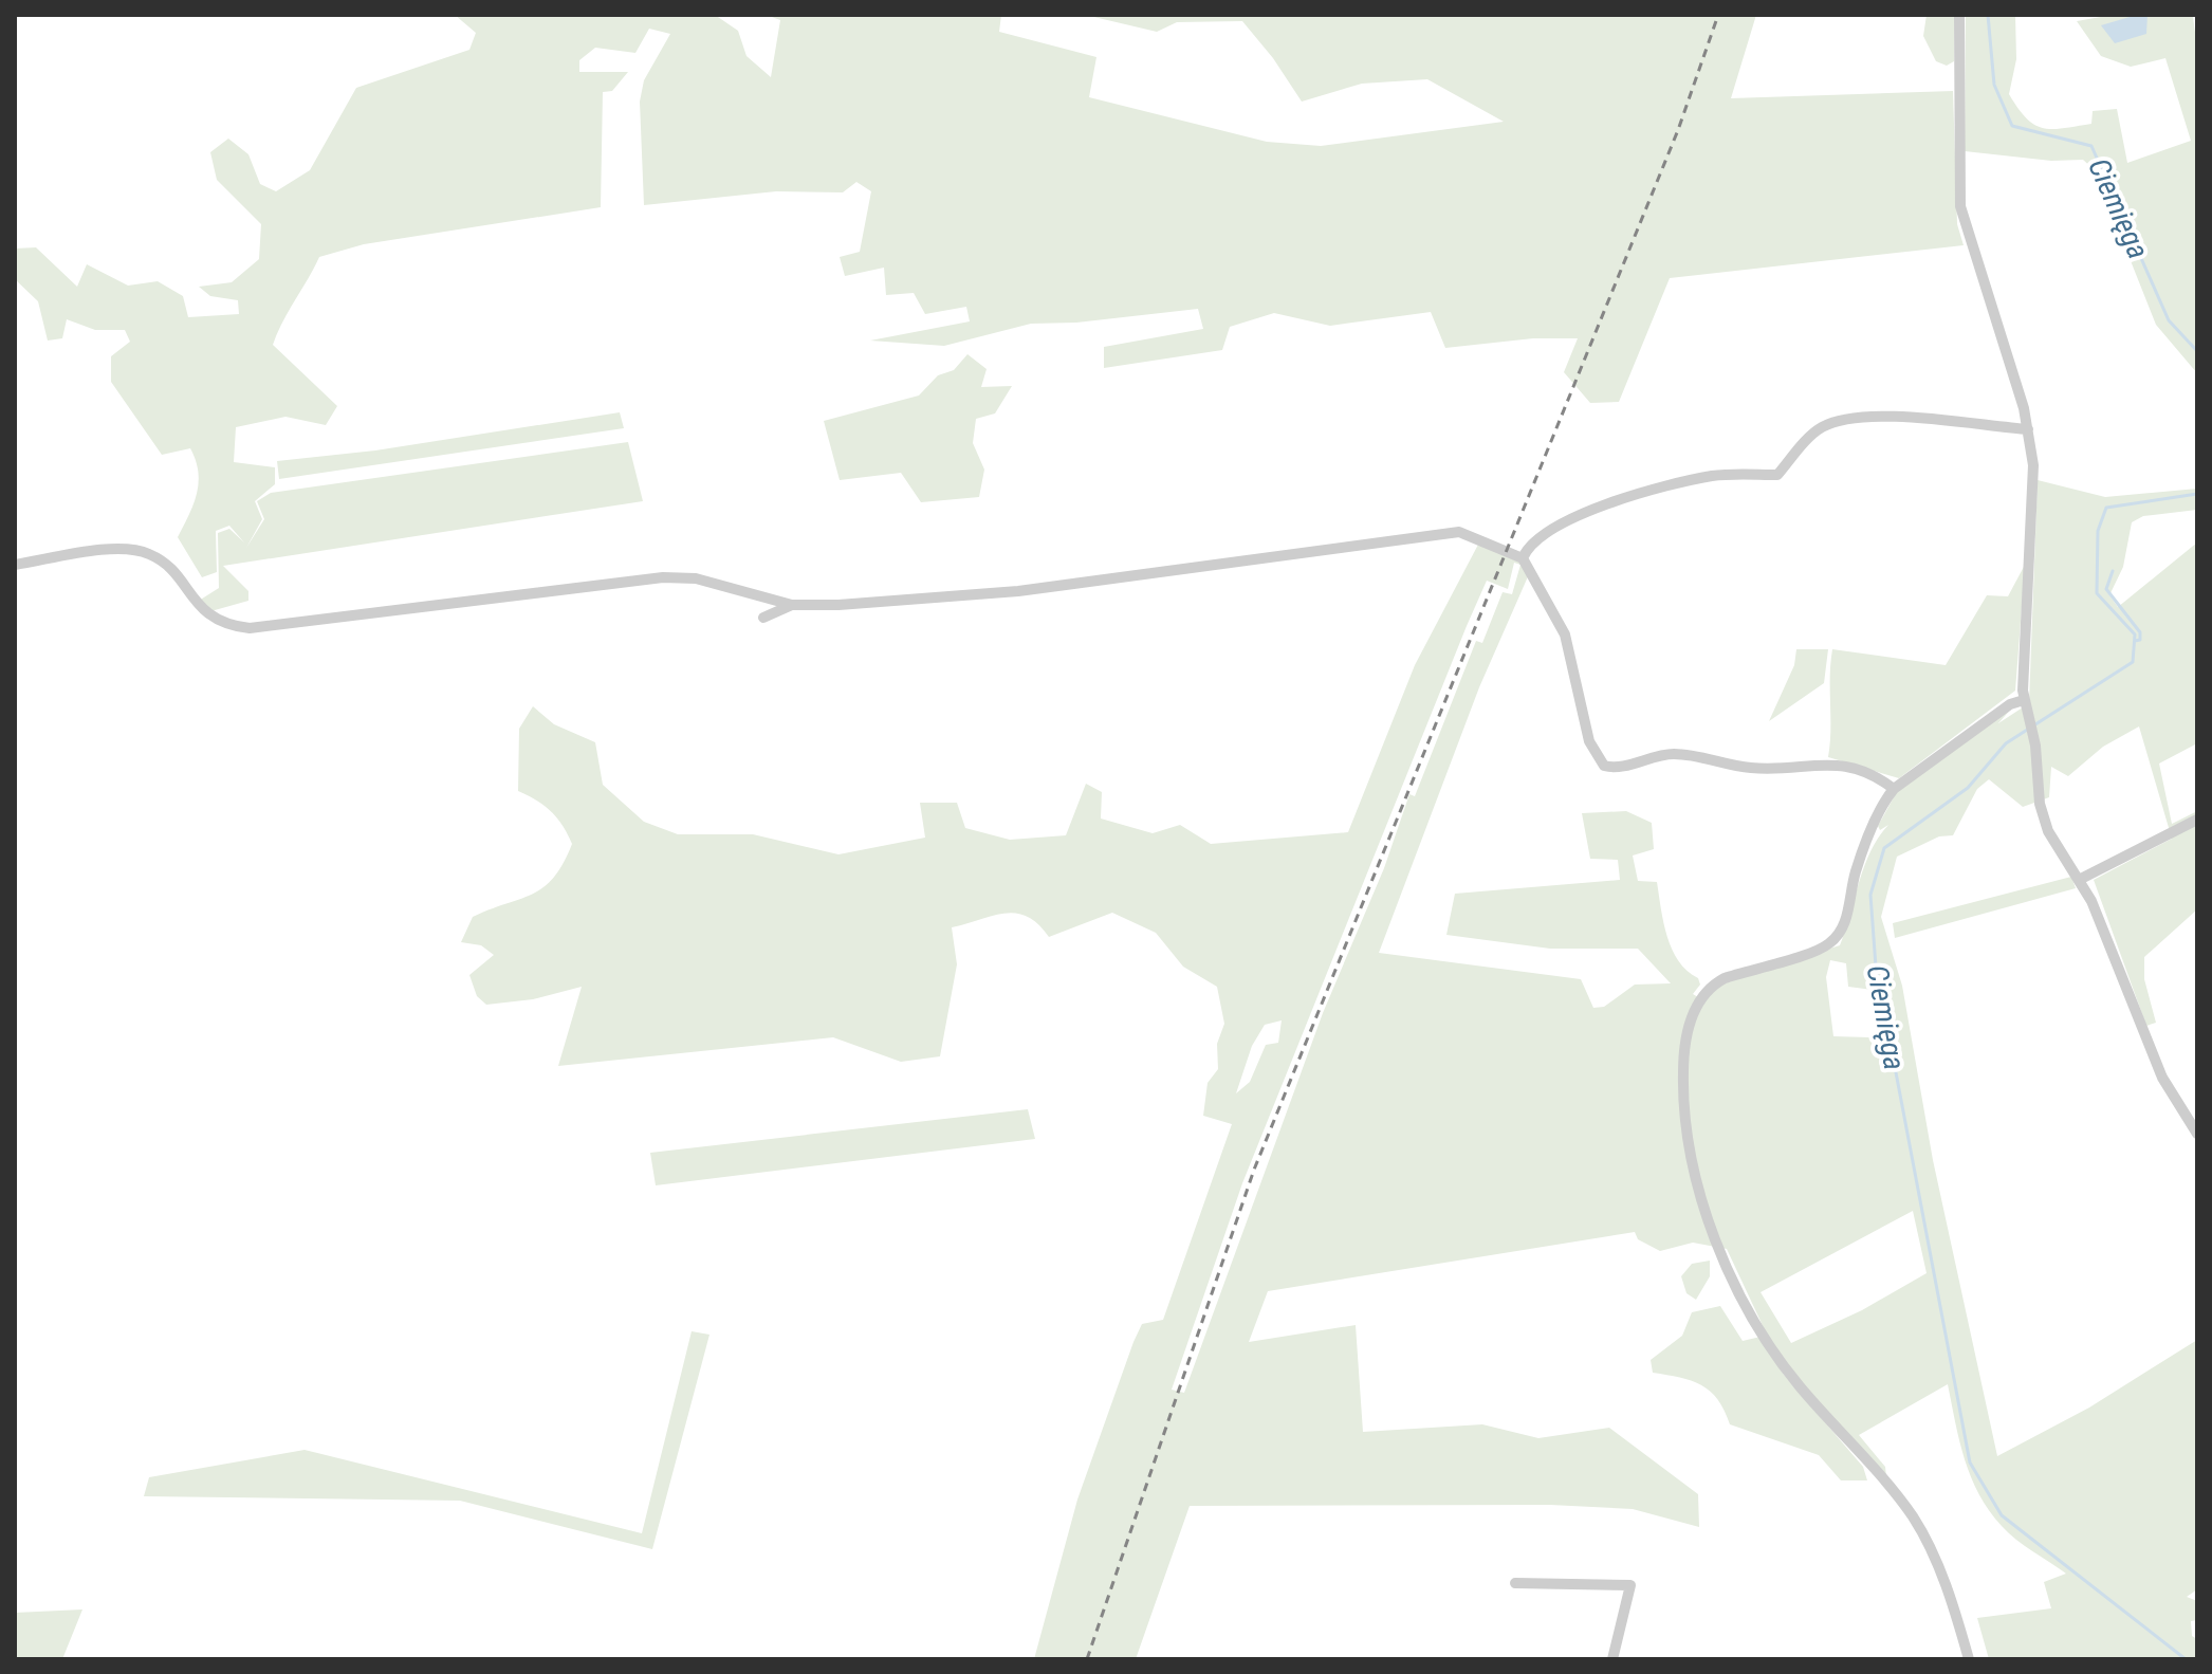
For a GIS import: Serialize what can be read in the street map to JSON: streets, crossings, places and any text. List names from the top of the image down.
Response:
{
  "water": ["Ciemięga"]
}
